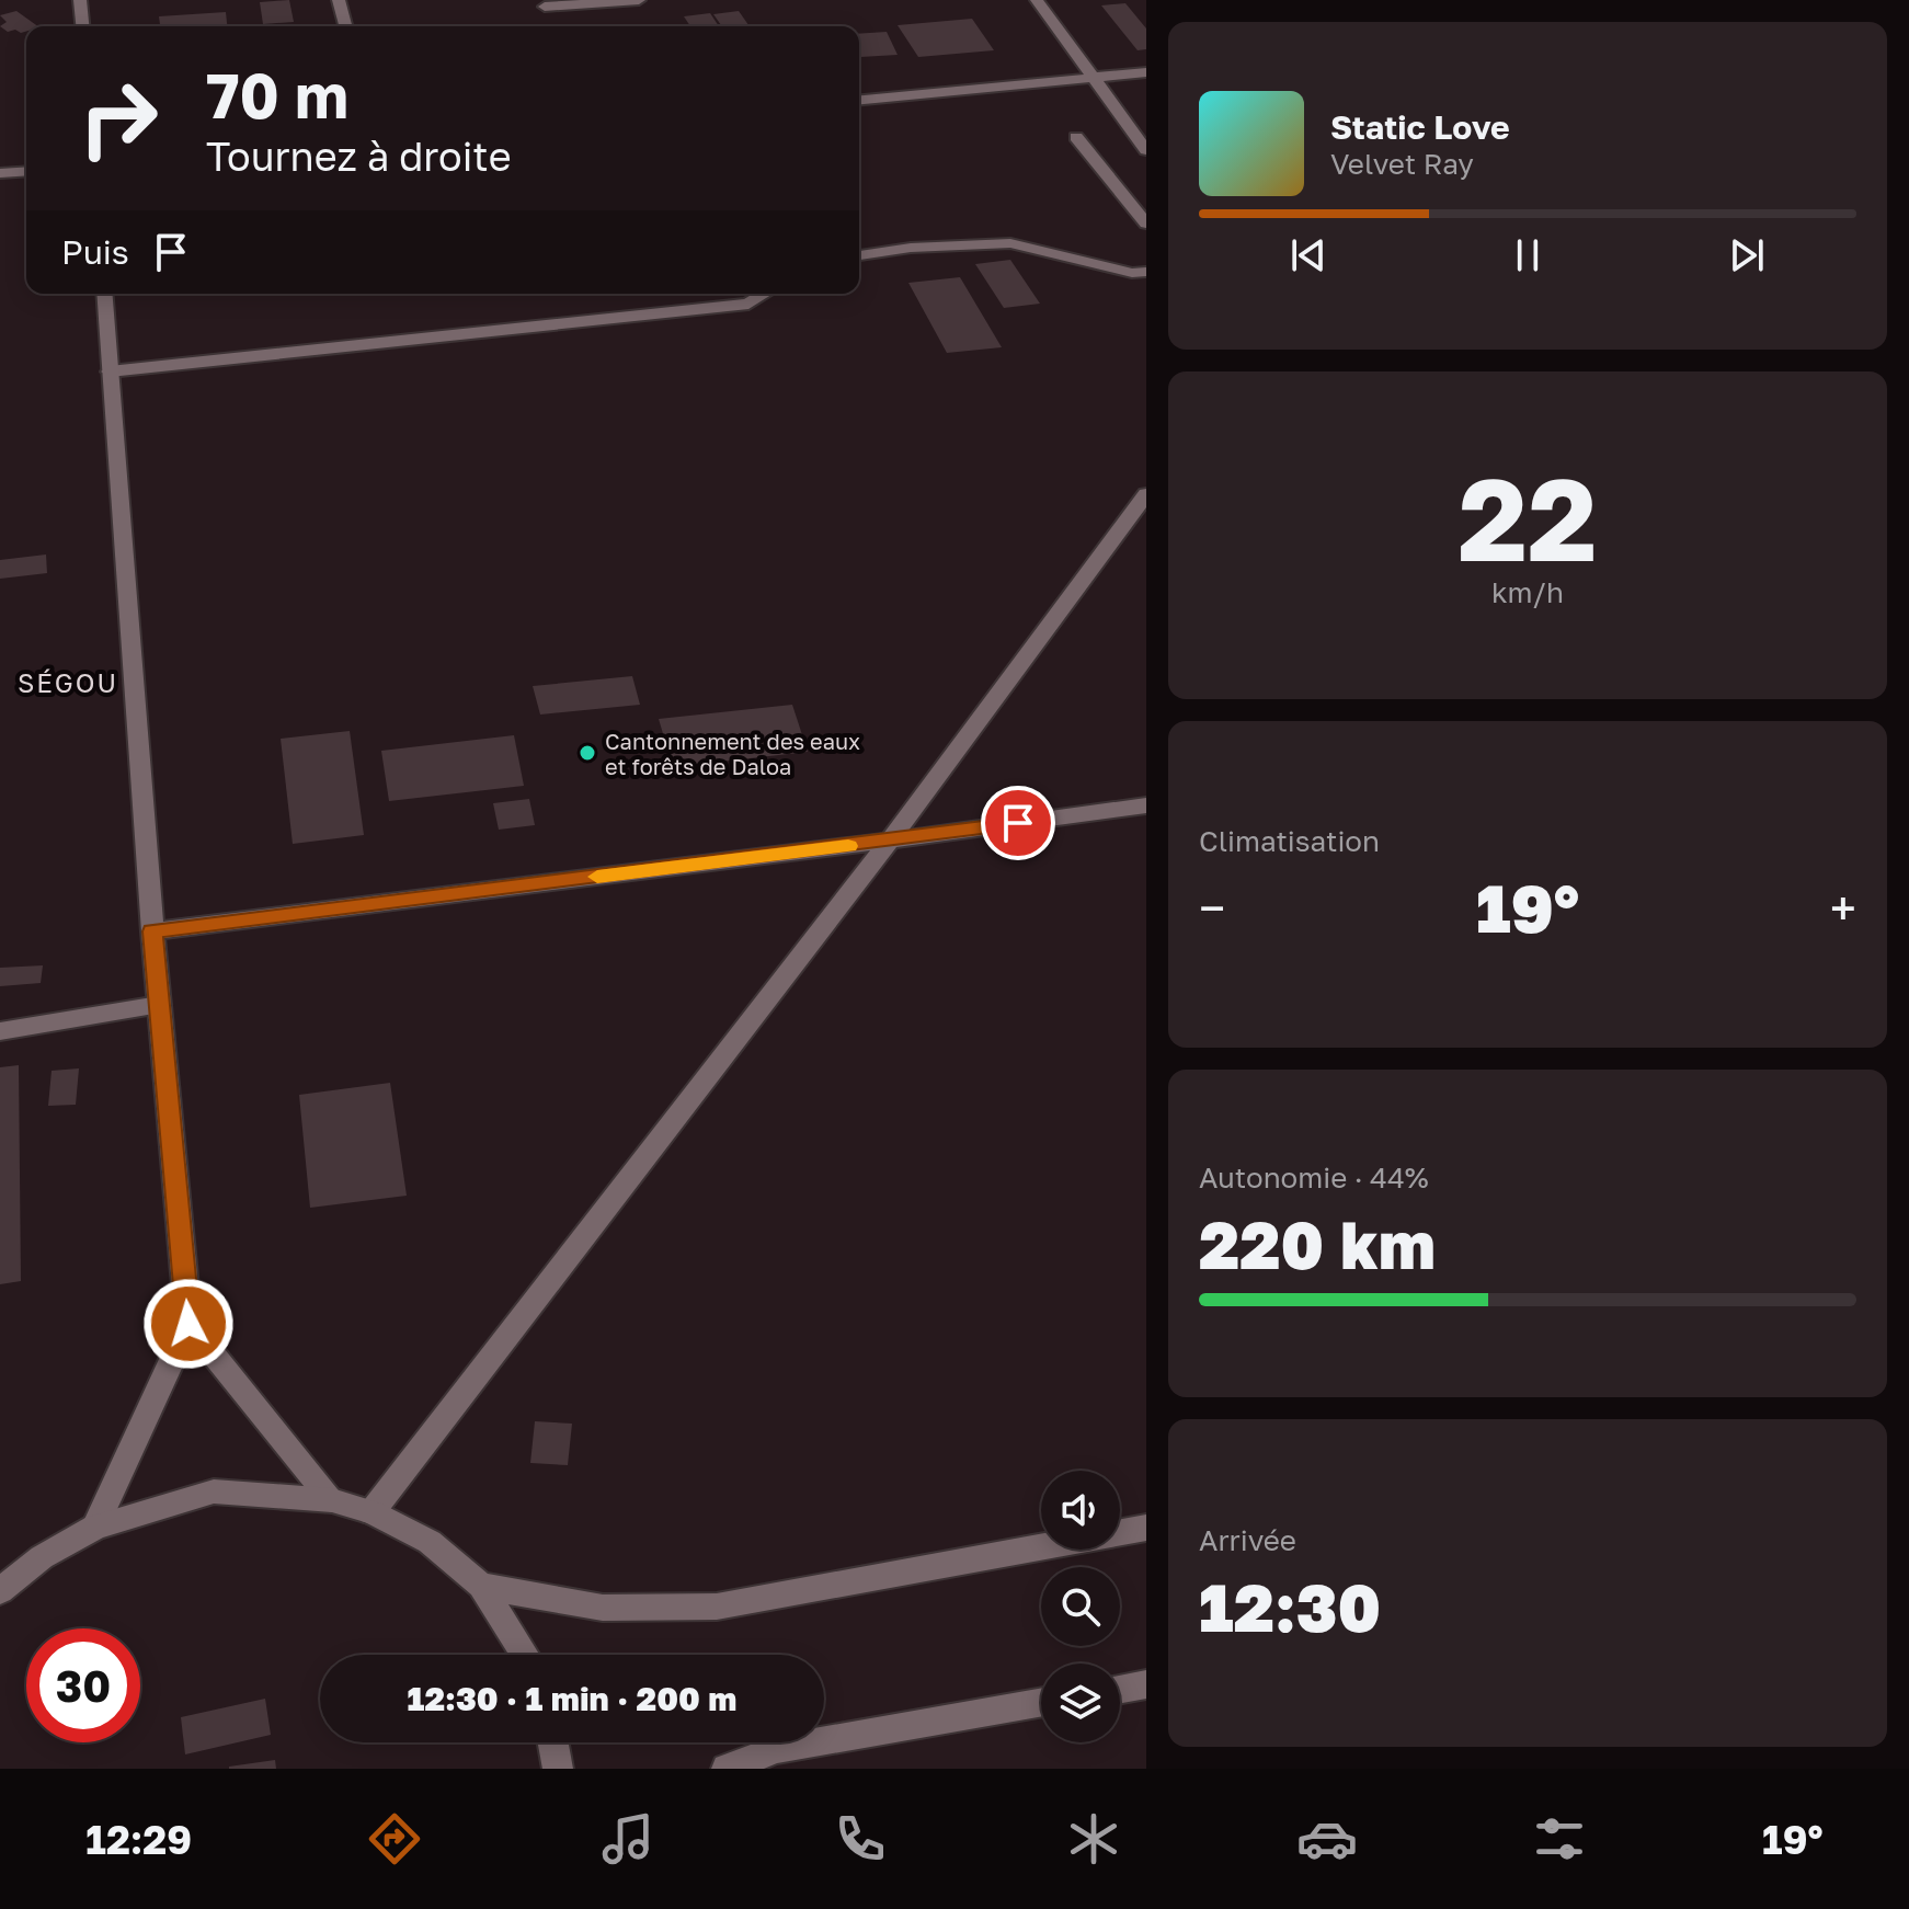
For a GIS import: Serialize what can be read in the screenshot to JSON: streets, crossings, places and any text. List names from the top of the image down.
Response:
{
  "districts": ["SÉGOU"],
  "places": ["Cantonnement des eaux et forêts de Daloa"],
  "page": {
    "turn": ["70 m", "Tournez à droite"],
    "song": ["Static Love", "Velvet Ray"],
    "then": "Puis",
    "tile": [
      ["22", "km/h"],
      "Climatisation",
      ["Autonomie · 44%", "220 km"],
      ["Arrivée", "12:30"]
    ],
    "heat": ["−", "19°", "+"],
    "limit": "30",
    "trip": "12:30 · 1 min · 200 m",
    "tabs": ["12:29", "19°"]
  }
}
